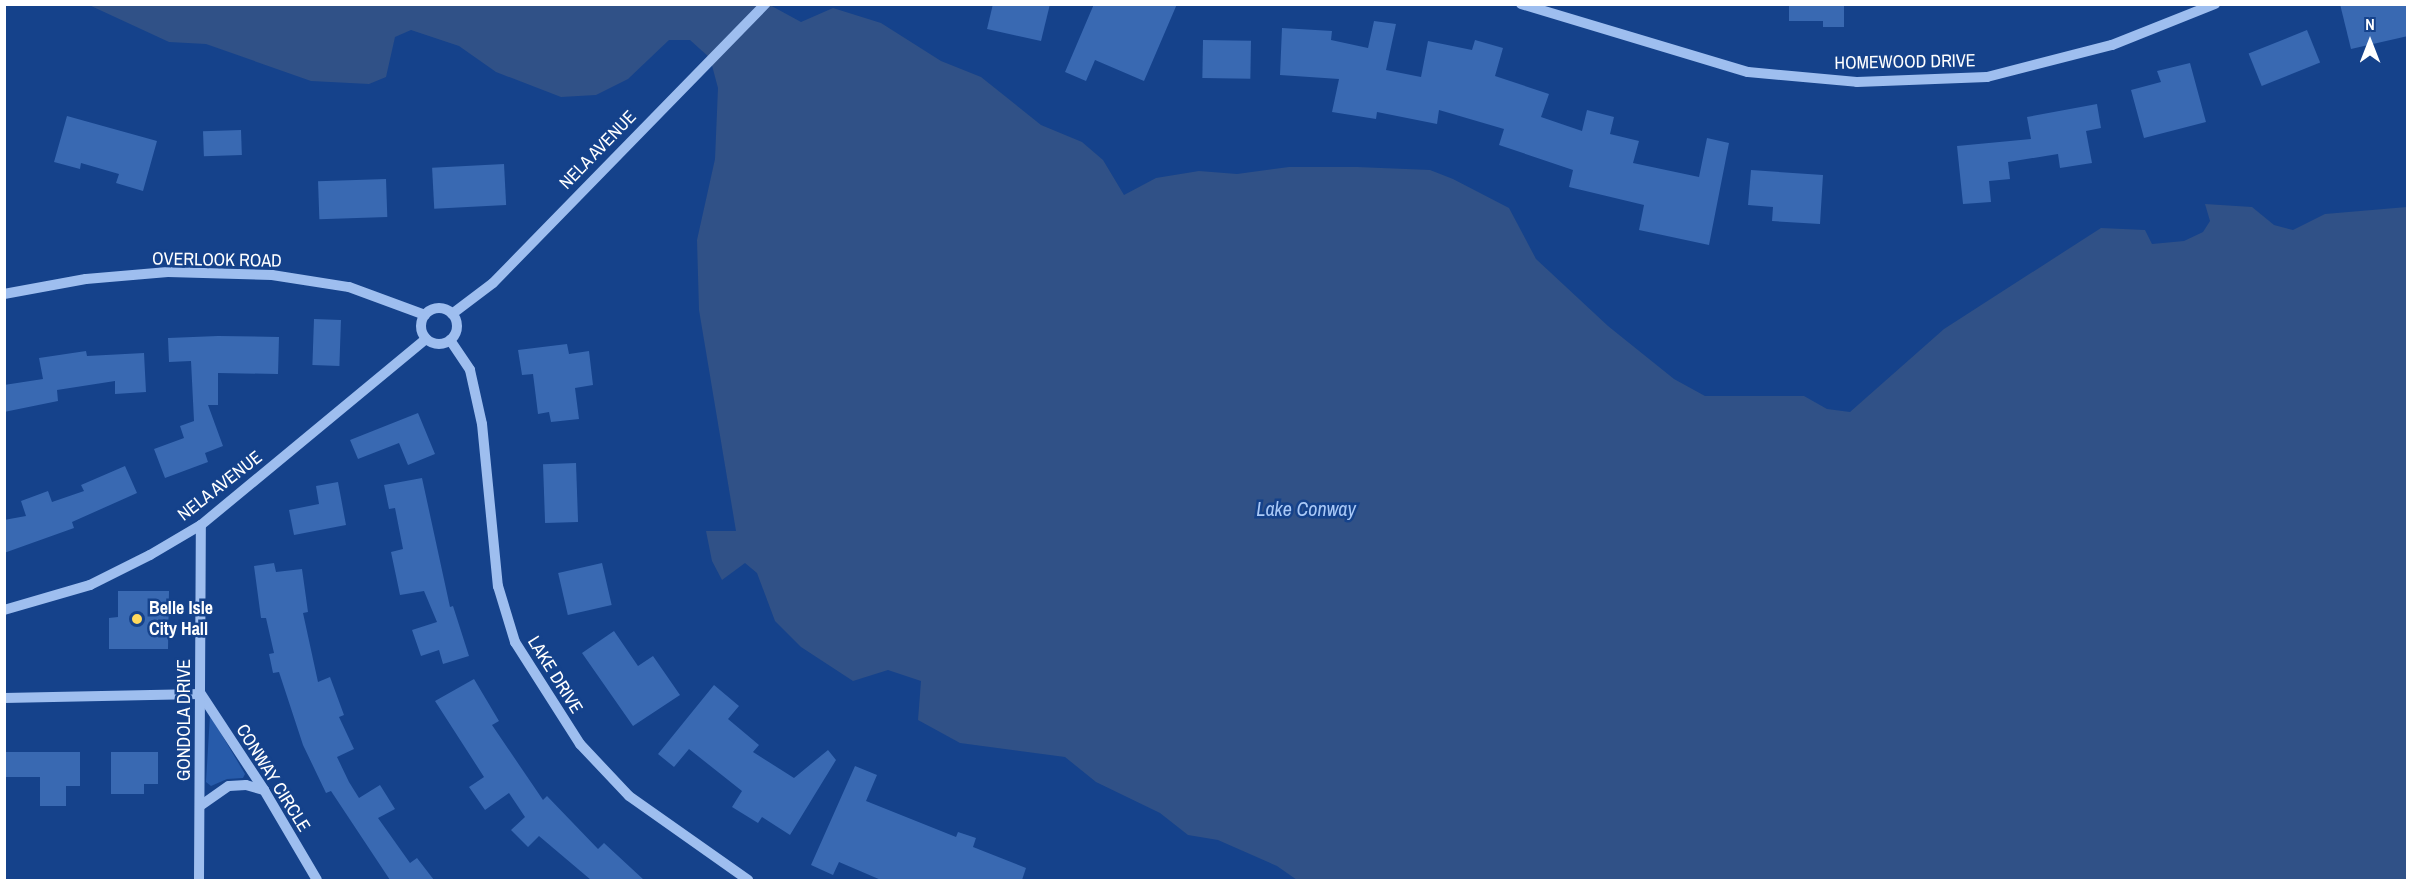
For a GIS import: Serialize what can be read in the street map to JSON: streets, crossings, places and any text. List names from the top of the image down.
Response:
{
  "streets": {
    "street": [
      "HOMEWOOD DRIVE",
      "NELA AVENUE",
      "OVERLOOK ROAD",
      "LAKE DRIVE",
      "GONDOLA DRIVE",
      "CONWAY CIRCLE"
    ]
  },
  "crossings": [
    ["NELA AVENUE", "OVERLOOK ROAD"],
    ["NELA AVENUE", "LAKE DRIVE"],
    ["NELA AVENUE", "GONDOLA DRIVE"],
    ["OVERLOOK ROAD", "LAKE DRIVE"],
    ["GONDOLA DRIVE", "CONWAY CIRCLE"]
  ],
  "water": ["Lake Conway"],
  "places": ["Belle Isle City Hall"],
  "north": "top"
}
